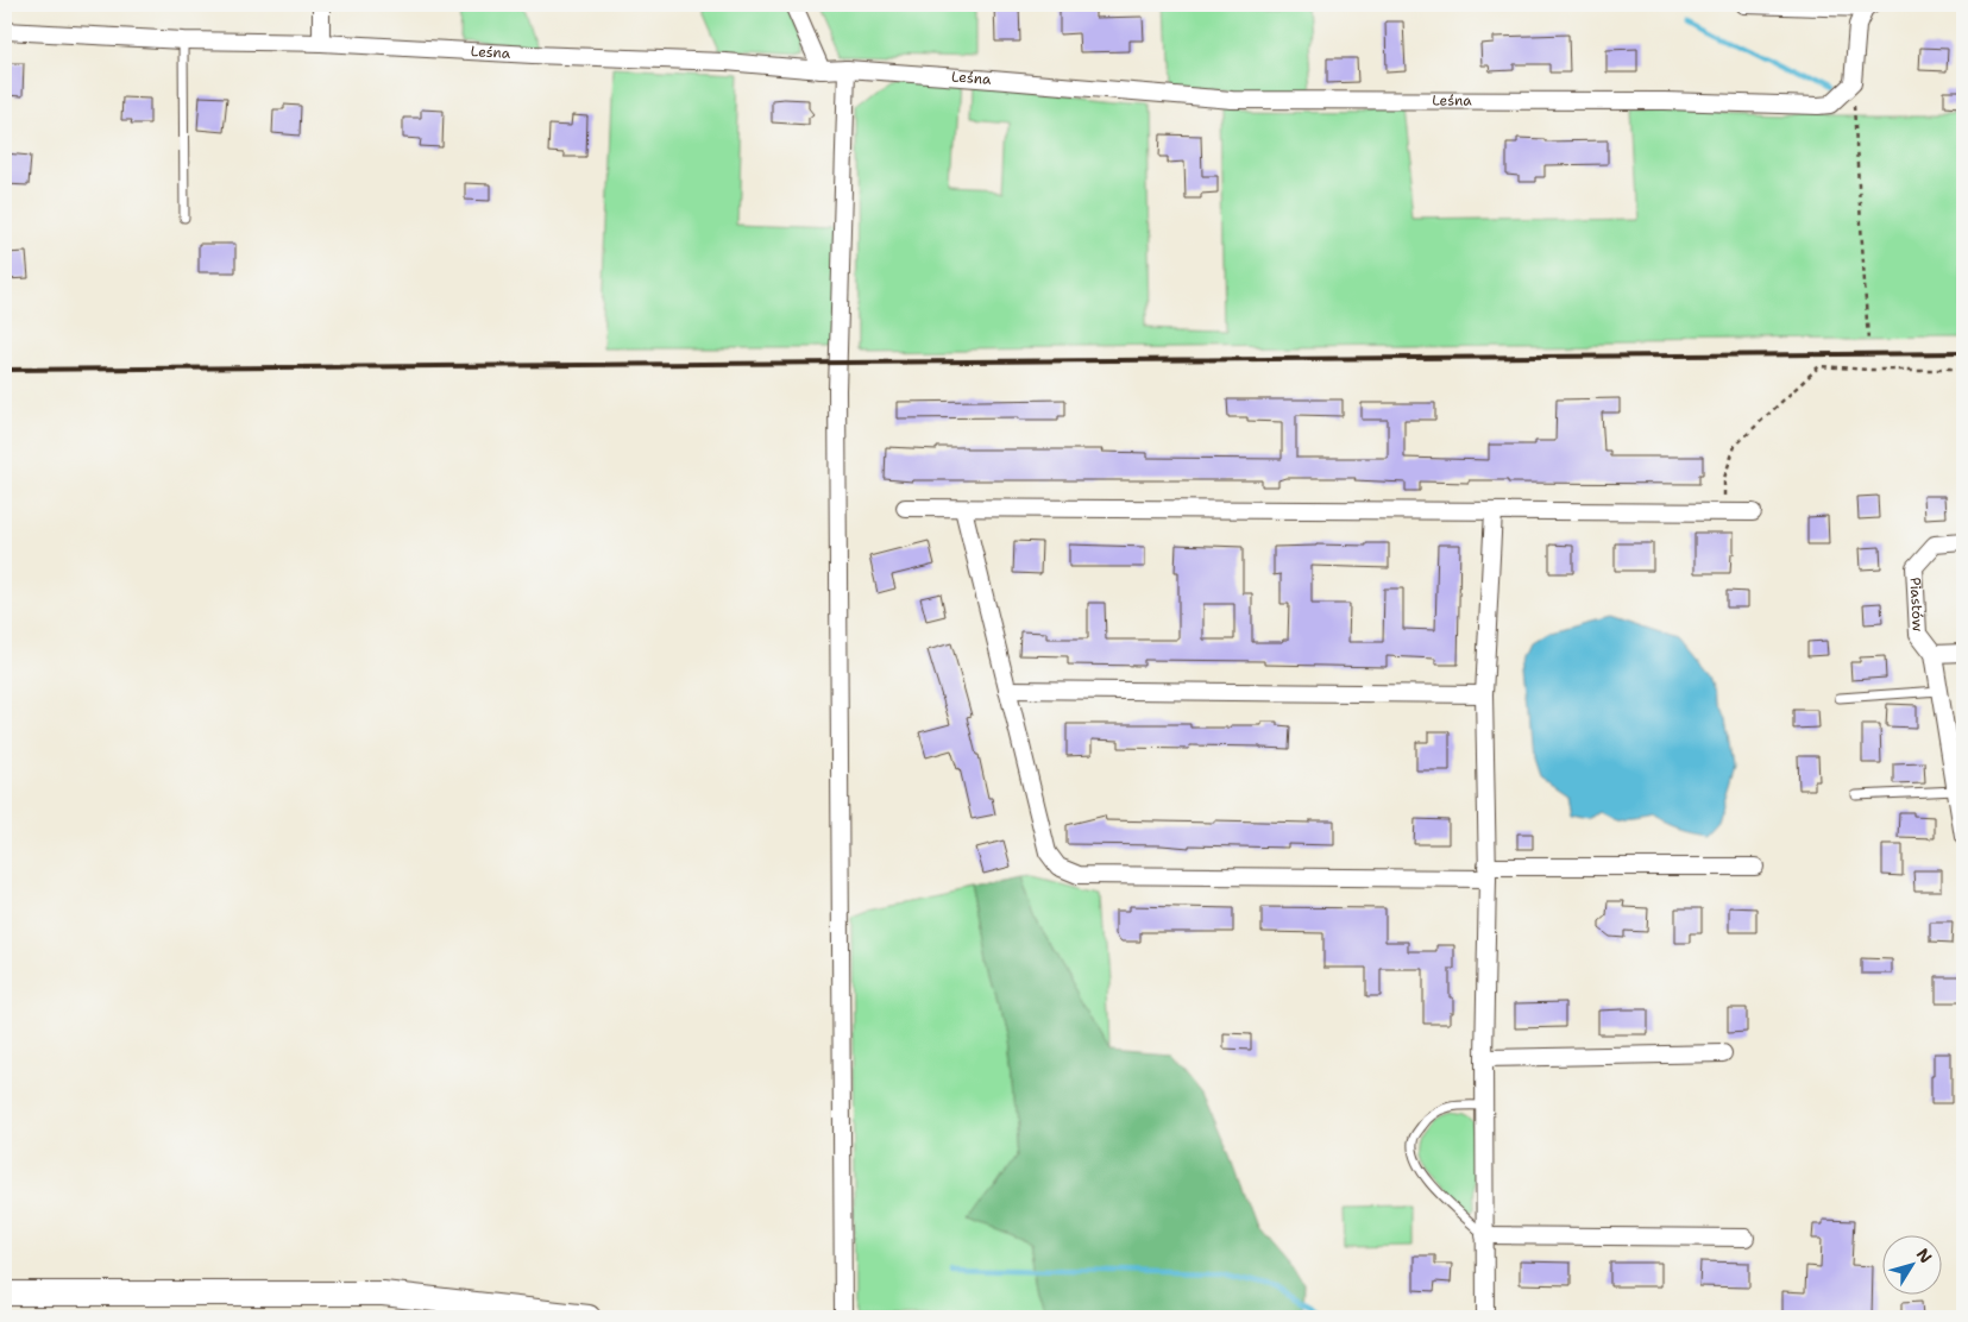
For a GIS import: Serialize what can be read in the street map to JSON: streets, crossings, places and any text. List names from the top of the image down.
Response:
{
  "streets": {
    "street": ["Leśna", "Piastów"]
  },
  "north": "top right"
}
